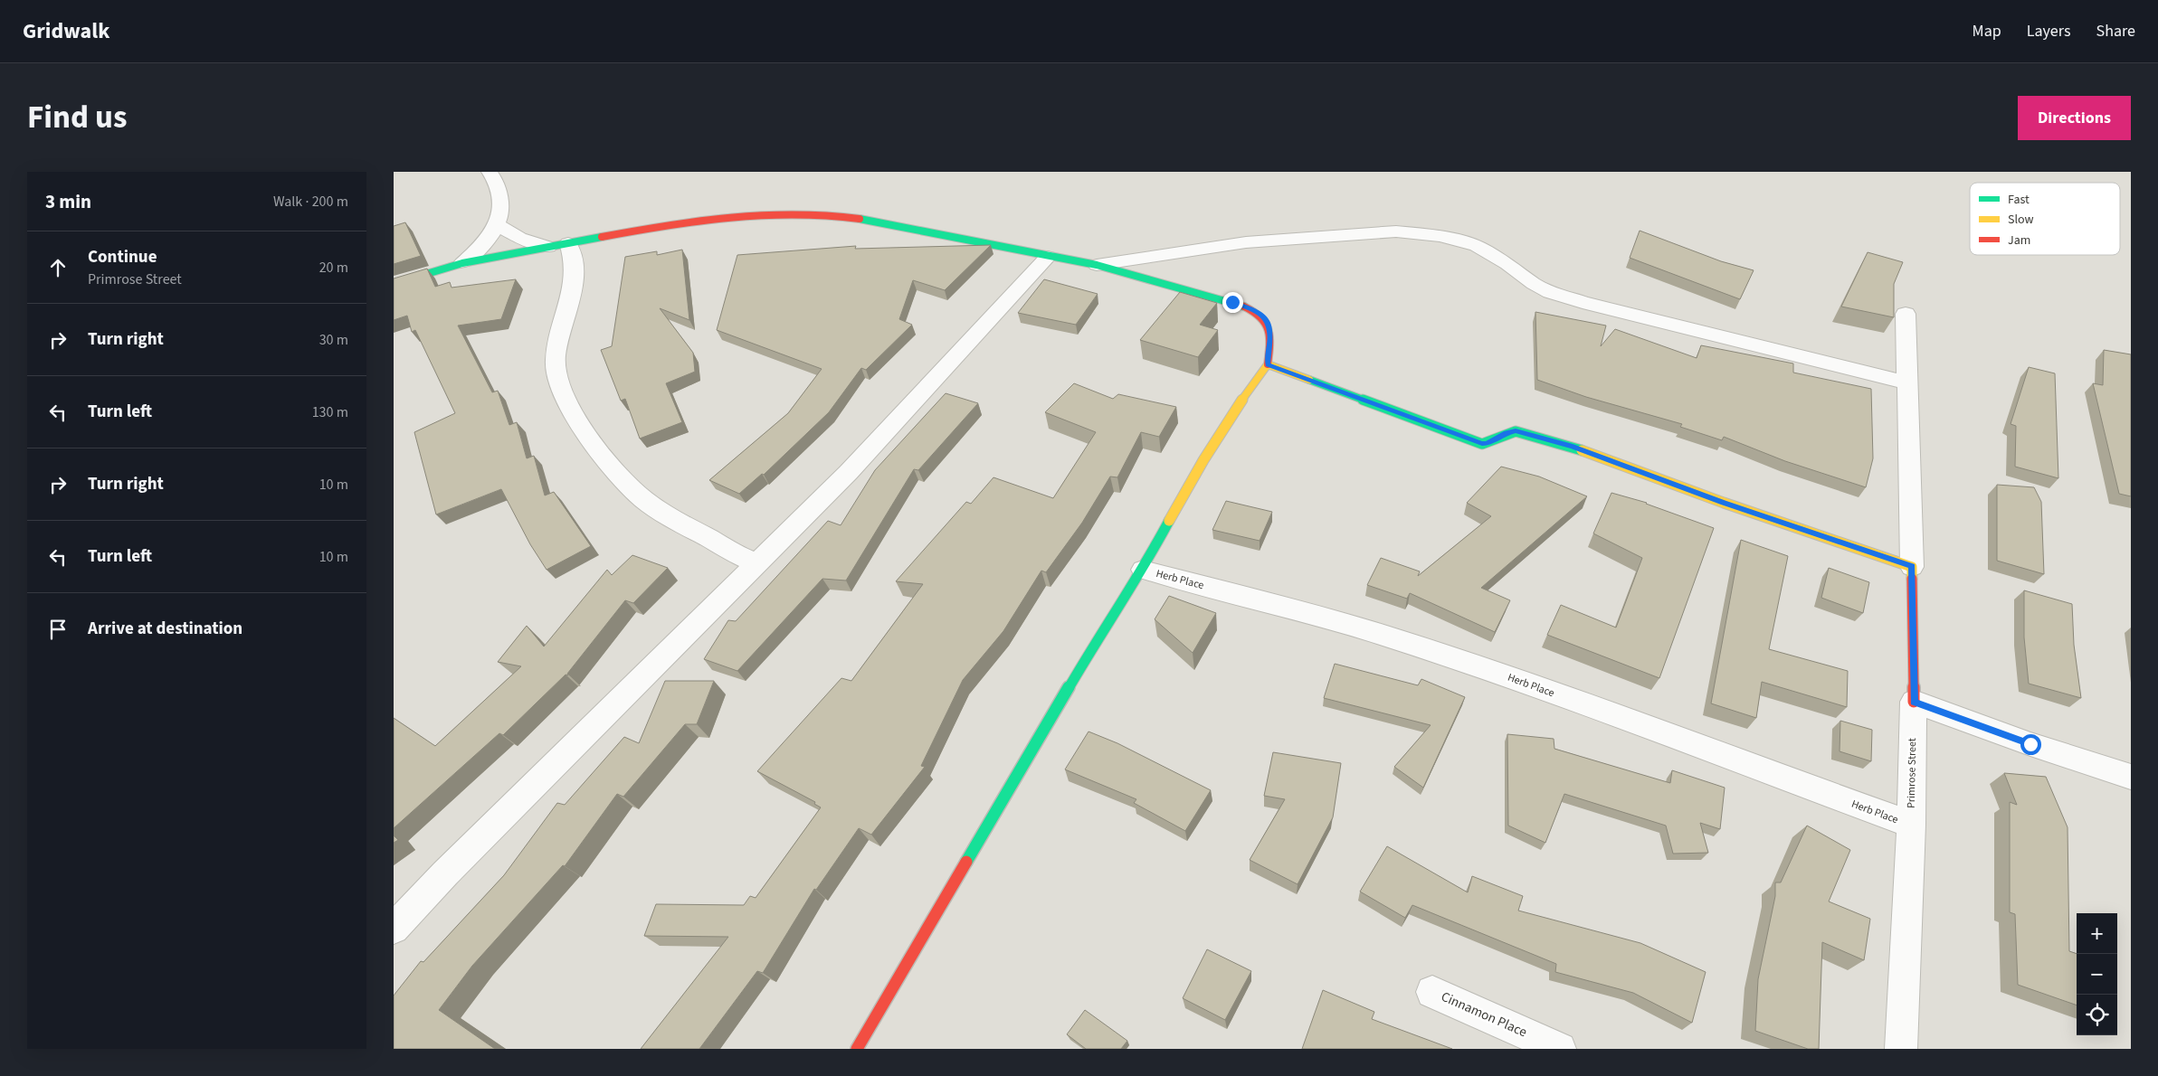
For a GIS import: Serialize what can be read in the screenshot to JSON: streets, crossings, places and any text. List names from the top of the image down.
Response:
{
  "streets": {
    "street": ["Herb Place", "Primrose Street", "Cinnamon Place"]
  },
  "crossings": [
    ["Herb Place", "Primrose Street"]
  ],
  "legend": ["Fast", "Slow", "Jam"],
  "page": {
    "header": "Gridwalk",
    "nav": ["Map", "Layers", "Share"],
    "title": "Find us",
    "buttons": "Directions",
    "heading": ["3 min", "Walk · 200 m"],
    "list": [
      ["Continue", "Primrose Street", "20 m"],
      ["Turn right", "30 m"],
      ["Turn left", "130 m"],
      ["Turn right", "10 m"],
      ["Turn left", "10 m"],
      "Arrive at destination"
    ],
    "map_buttons": ["+", "−"]
  }
}
